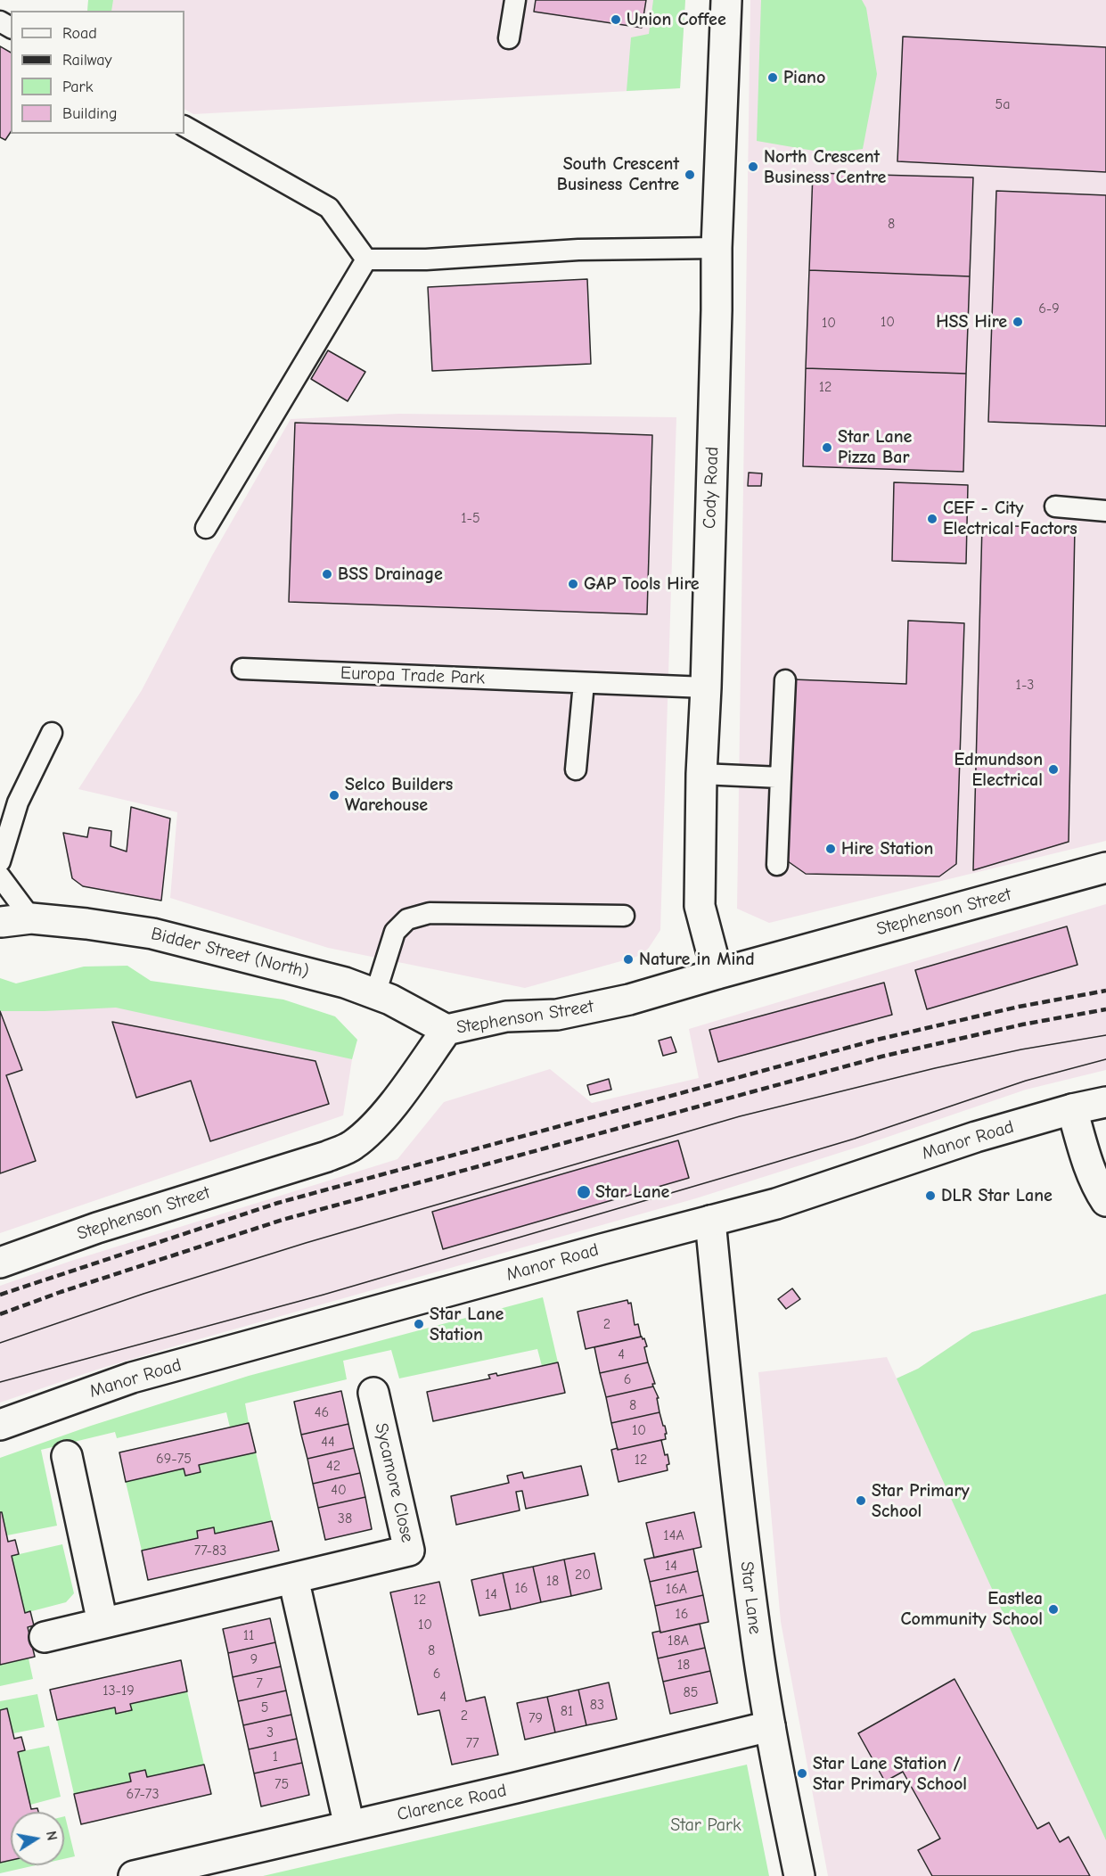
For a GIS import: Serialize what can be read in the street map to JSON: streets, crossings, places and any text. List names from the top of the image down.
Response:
{
  "streets": {
    "street": [
      "Cody Road",
      "Stephenson Street",
      "Bidder Street (North)",
      "Manor Road",
      "Sycamore Close",
      "Star Lane",
      "Clarence Road"
    ],
    "lane": ["Europa Trade Park"]
  },
  "crossings": [
    ["Cody Road", "Europa Trade Park"],
    ["Cody Road", "Stephenson Street"],
    ["Stephenson Street", "Bidder Street (North)"],
    ["Manor Road", "Star Lane"],
    ["Star Lane", "Clarence Road"]
  ],
  "parks": ["Star Park"],
  "places": [
    "Union Coffee",
    "Piano",
    "North Crescent Business Centre",
    "South Crescent Business Centre",
    "HSS Hire",
    "Star Lane Pizza Bar",
    "CEF - City Electrical Factors",
    "BSS Drainage",
    "GAP Tools Hire",
    "Edmundson Electrical",
    "Selco Builders Warehouse",
    "Hire Station",
    "Nature in Mind",
    "Star Lane",
    "DLR Star Lane",
    "Star Lane Station",
    "Star Primary School",
    "Eastlea Community School",
    "Star Lane Station / Star Primary School"
  ],
  "house_numbers": [
    "5a",
    "8",
    "6-9",
    "10",
    "10",
    "12",
    "1-5",
    "1-3",
    "2",
    "4",
    "6",
    "8",
    "46",
    "10",
    "44",
    "69-75",
    "12",
    "42",
    "40",
    "38",
    "14A",
    "77-83",
    "14",
    "20",
    "18",
    "16",
    "16A",
    "14",
    "12",
    "16",
    "10",
    "11",
    "18A",
    "8",
    "9",
    "18",
    "6",
    "7",
    "13-19",
    "85",
    "4",
    "83",
    "5",
    "81",
    "2",
    "79",
    "3",
    "77",
    "1",
    "75",
    "67-73"
  ],
  "legend": [
    "Road",
    "Railway",
    "Park",
    "Building"
  ],
  "north": "right"
}
